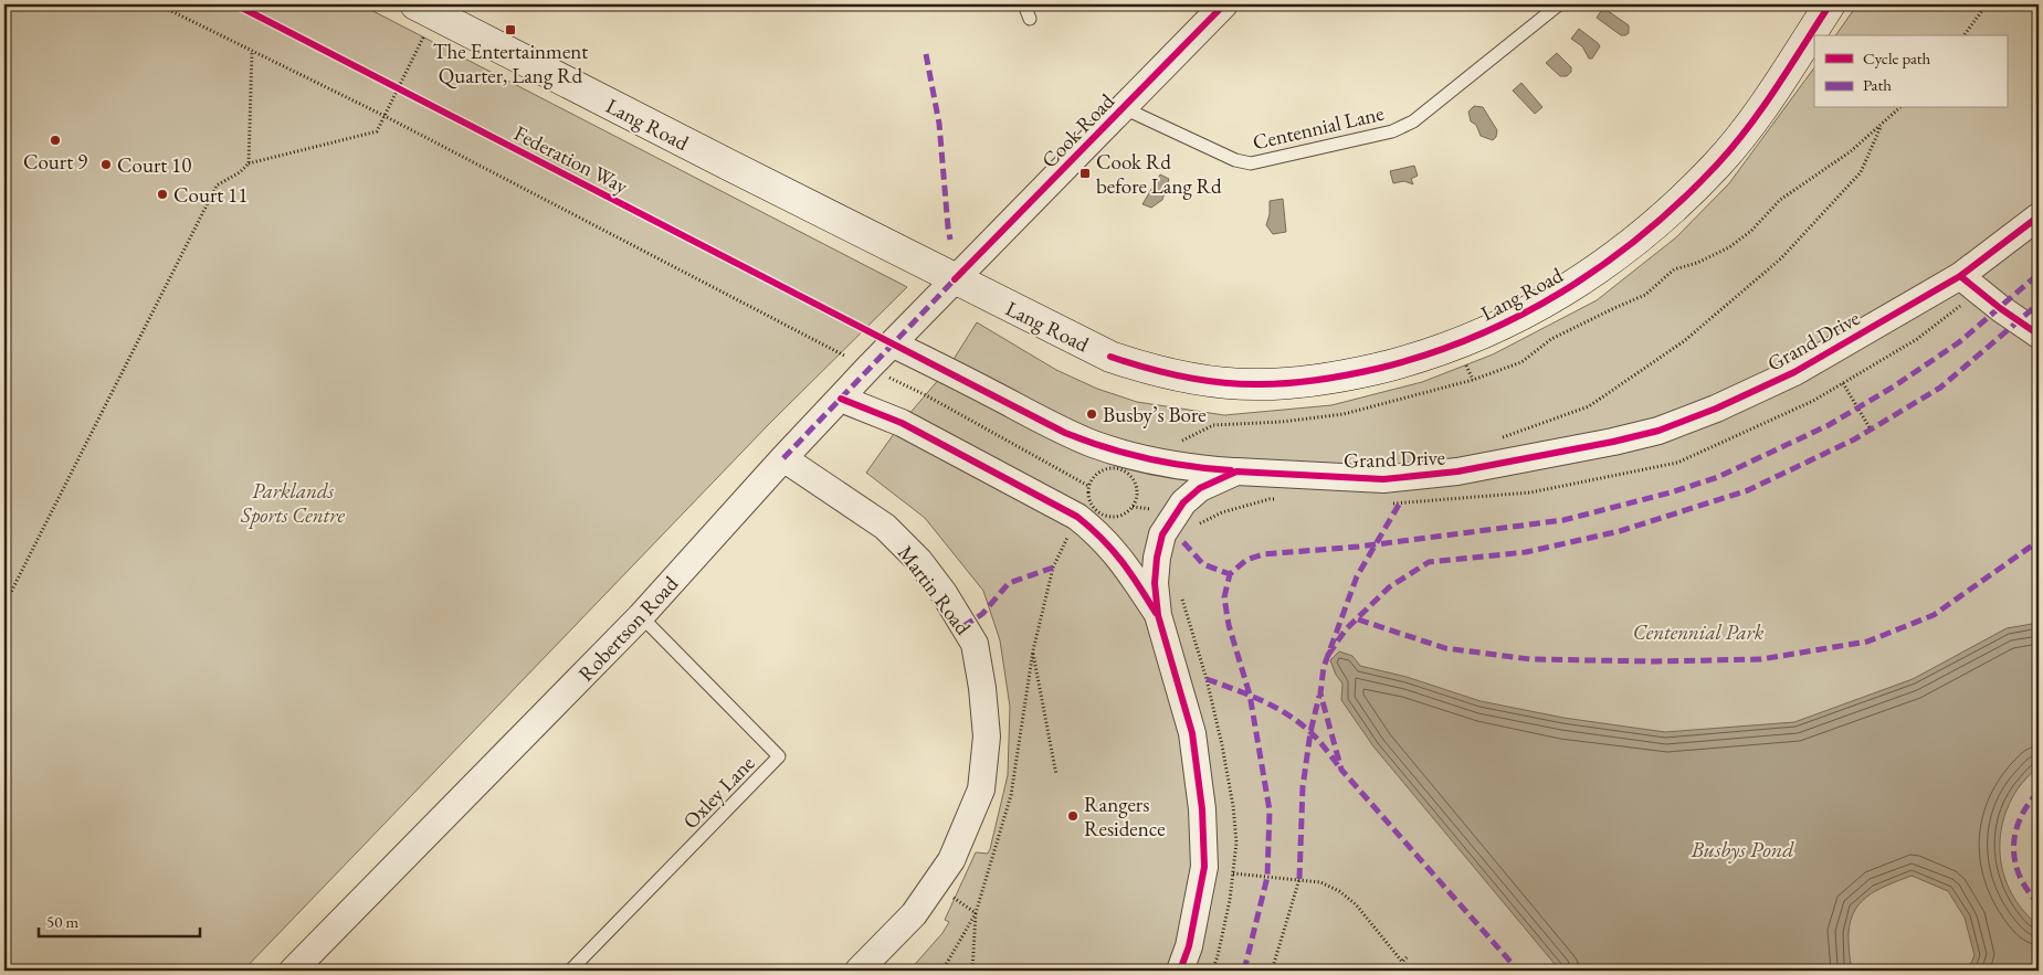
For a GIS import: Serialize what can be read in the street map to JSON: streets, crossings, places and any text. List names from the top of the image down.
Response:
{
  "streets": {
    "street": [
      "Lang Road",
      "Cook Road",
      "Grand Drive",
      "Martin Road",
      "Robertson Road"
    ],
    "lane": ["Centennial Lane", "Oxley Lane"],
    "cycle path": ["Federation Way"]
  },
  "crossings": [
    ["Lang Road", "Cook Road"],
    ["Lang Road", "Robertson Road"],
    ["Centennial Lane", "Cook Road"],
    ["Cook Road", "Robertson Road"],
    ["Martin Road", "Robertson Road"],
    ["Robertson Road", "Oxley Lane"]
  ],
  "water": ["Busbys Pond"],
  "parks": ["Parklands Sports Centre", "Centennial Park"],
  "places": {
    "transit": ["The Entertainment Quarter, Lang Rd", "Cook Rd before Lang Rd"],
    "other": [
      "Court 9",
      "Court 10",
      "Court 11",
      "Busby’s Bore",
      "Rangers Residence"
    ]
  },
  "legend": ["Cycle path", "Path"],
  "scale_bar": "50 m"
}
